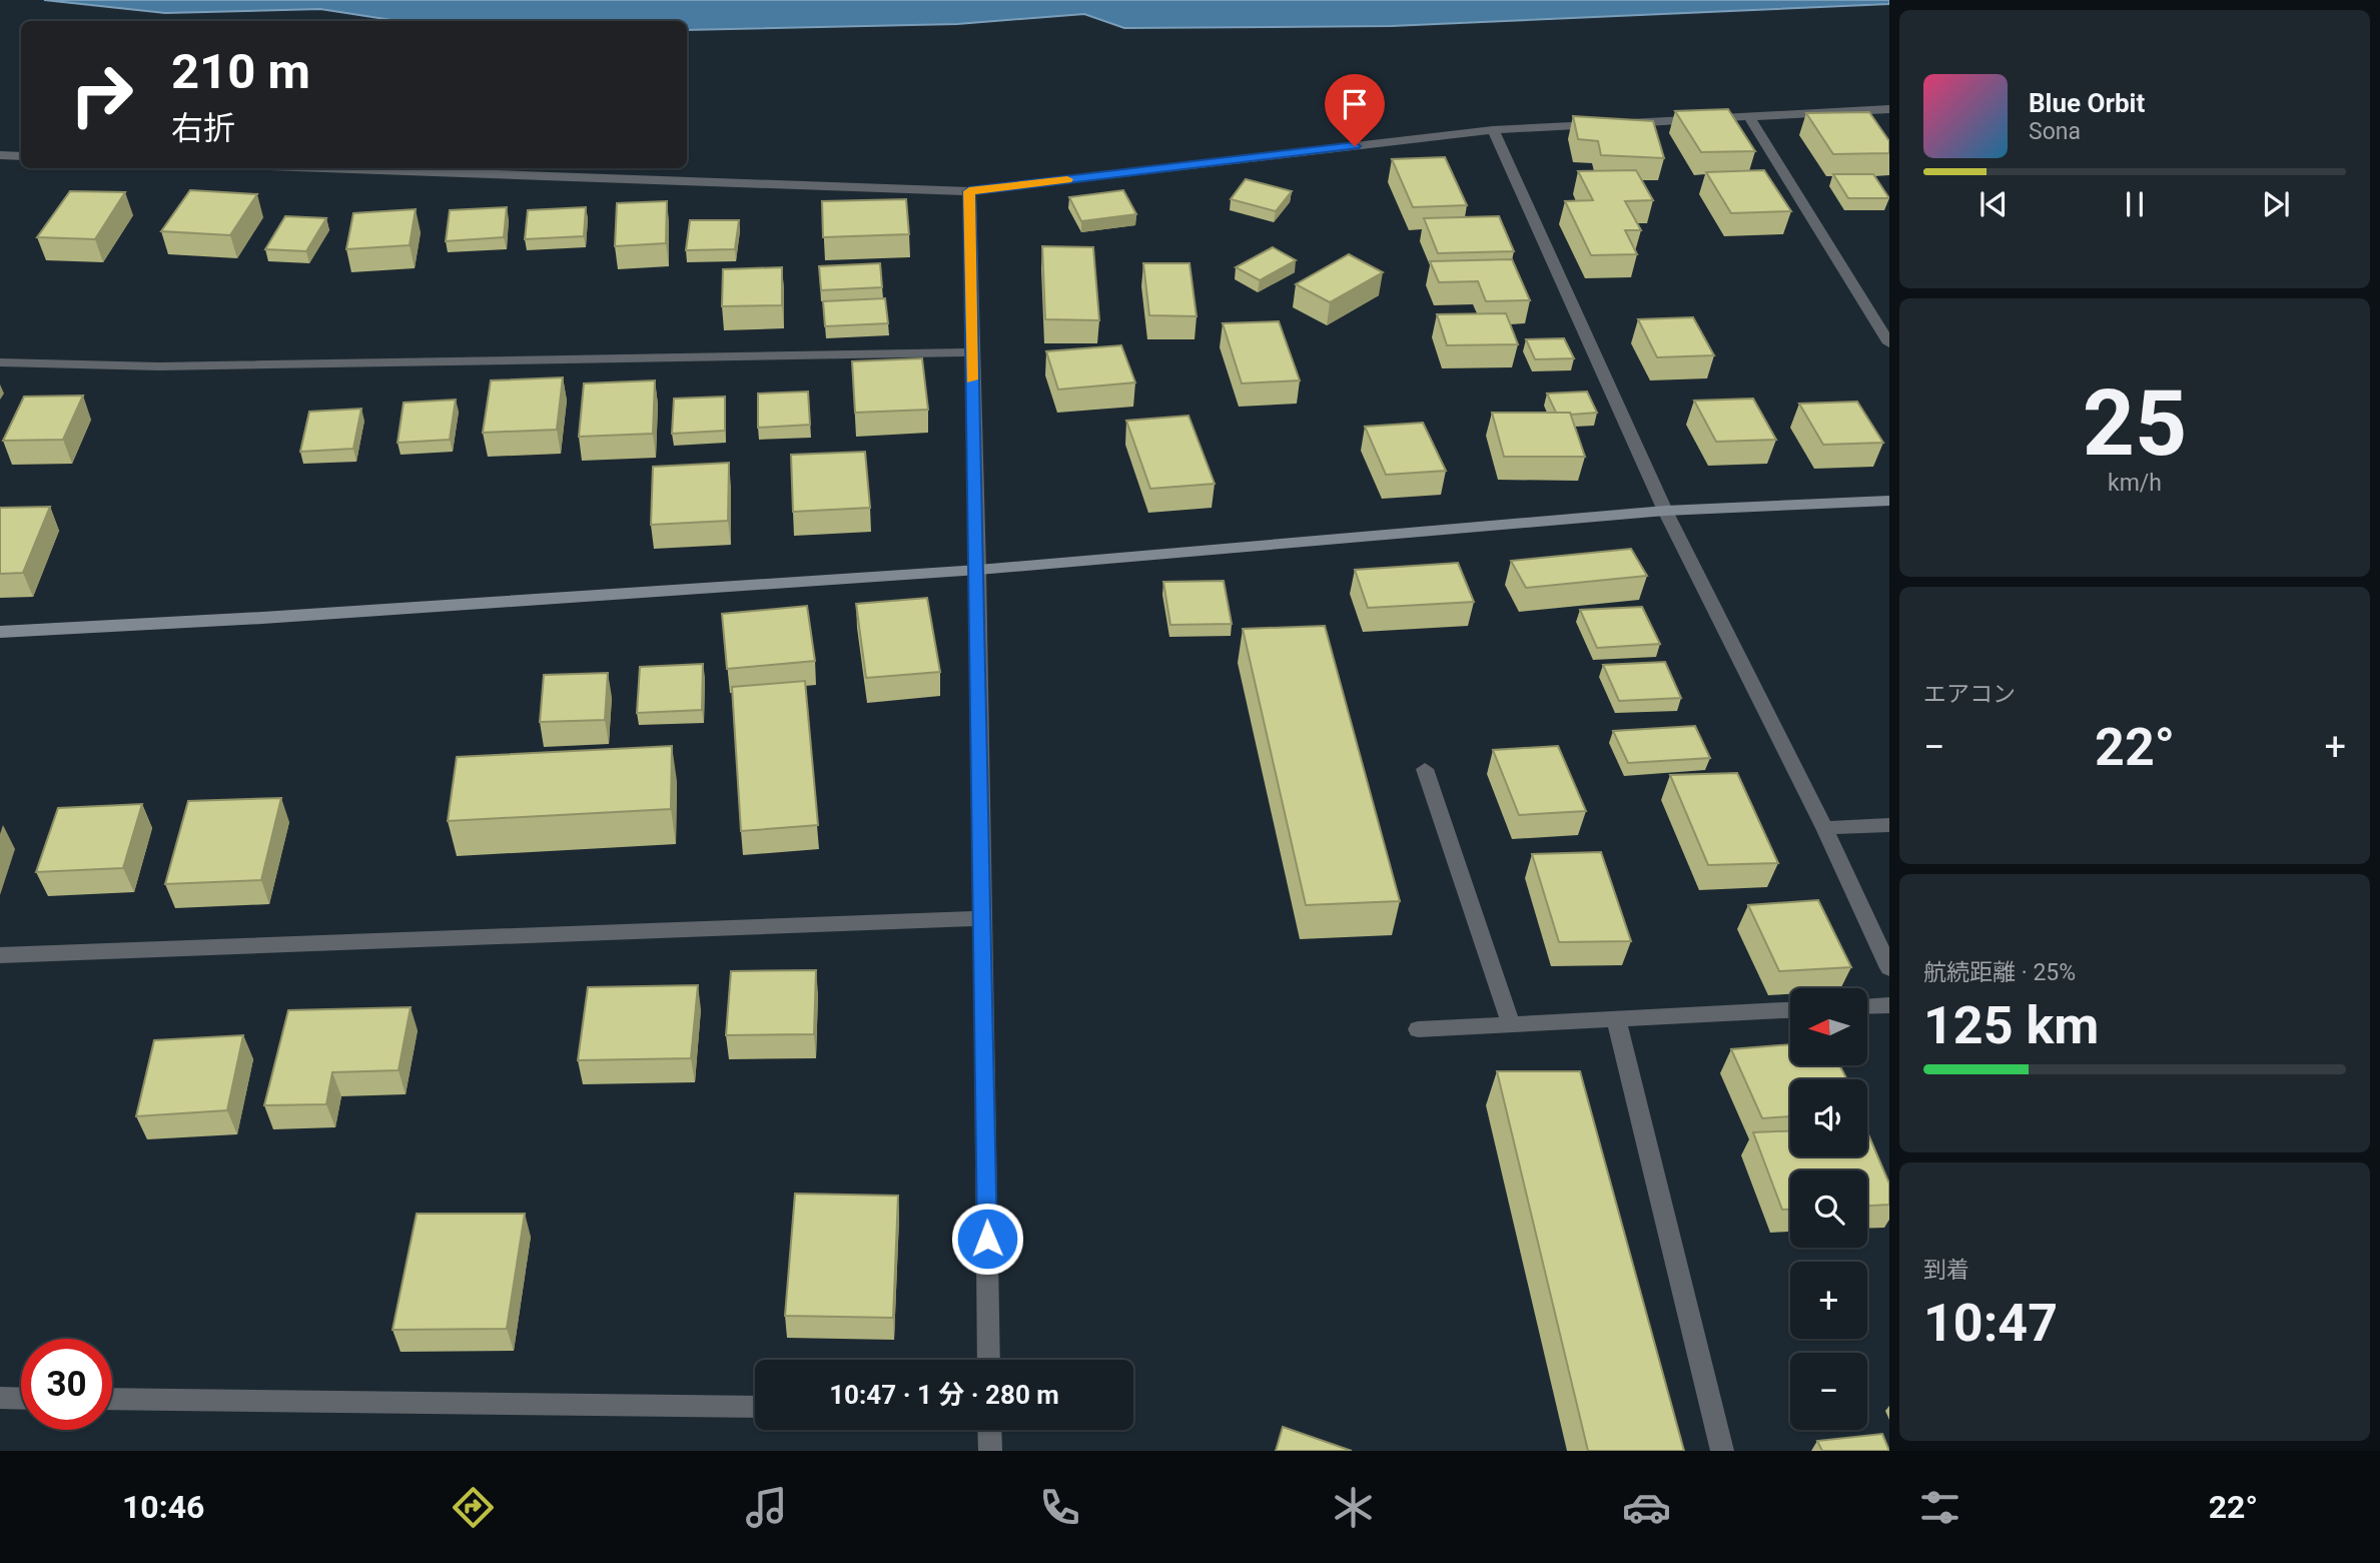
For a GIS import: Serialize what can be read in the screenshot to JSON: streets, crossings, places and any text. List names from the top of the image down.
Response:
{
  "north": "left",
  "page": {
    "turn": ["210 m", "右折"],
    "song": ["Blue Orbit", "Sona"],
    "tile": [
      ["25", "km/h"],
      "エアコン",
      ["航続距離 · 25%", "125 km"],
      ["到着", "10:47"]
    ],
    "heat": ["−", "22°", "+"],
    "map_buttons": ["+", "−"],
    "limit": "30",
    "trip": "10:47 · 1 分 · 280 m",
    "tabs": ["10:46", "22°"]
  }
}
